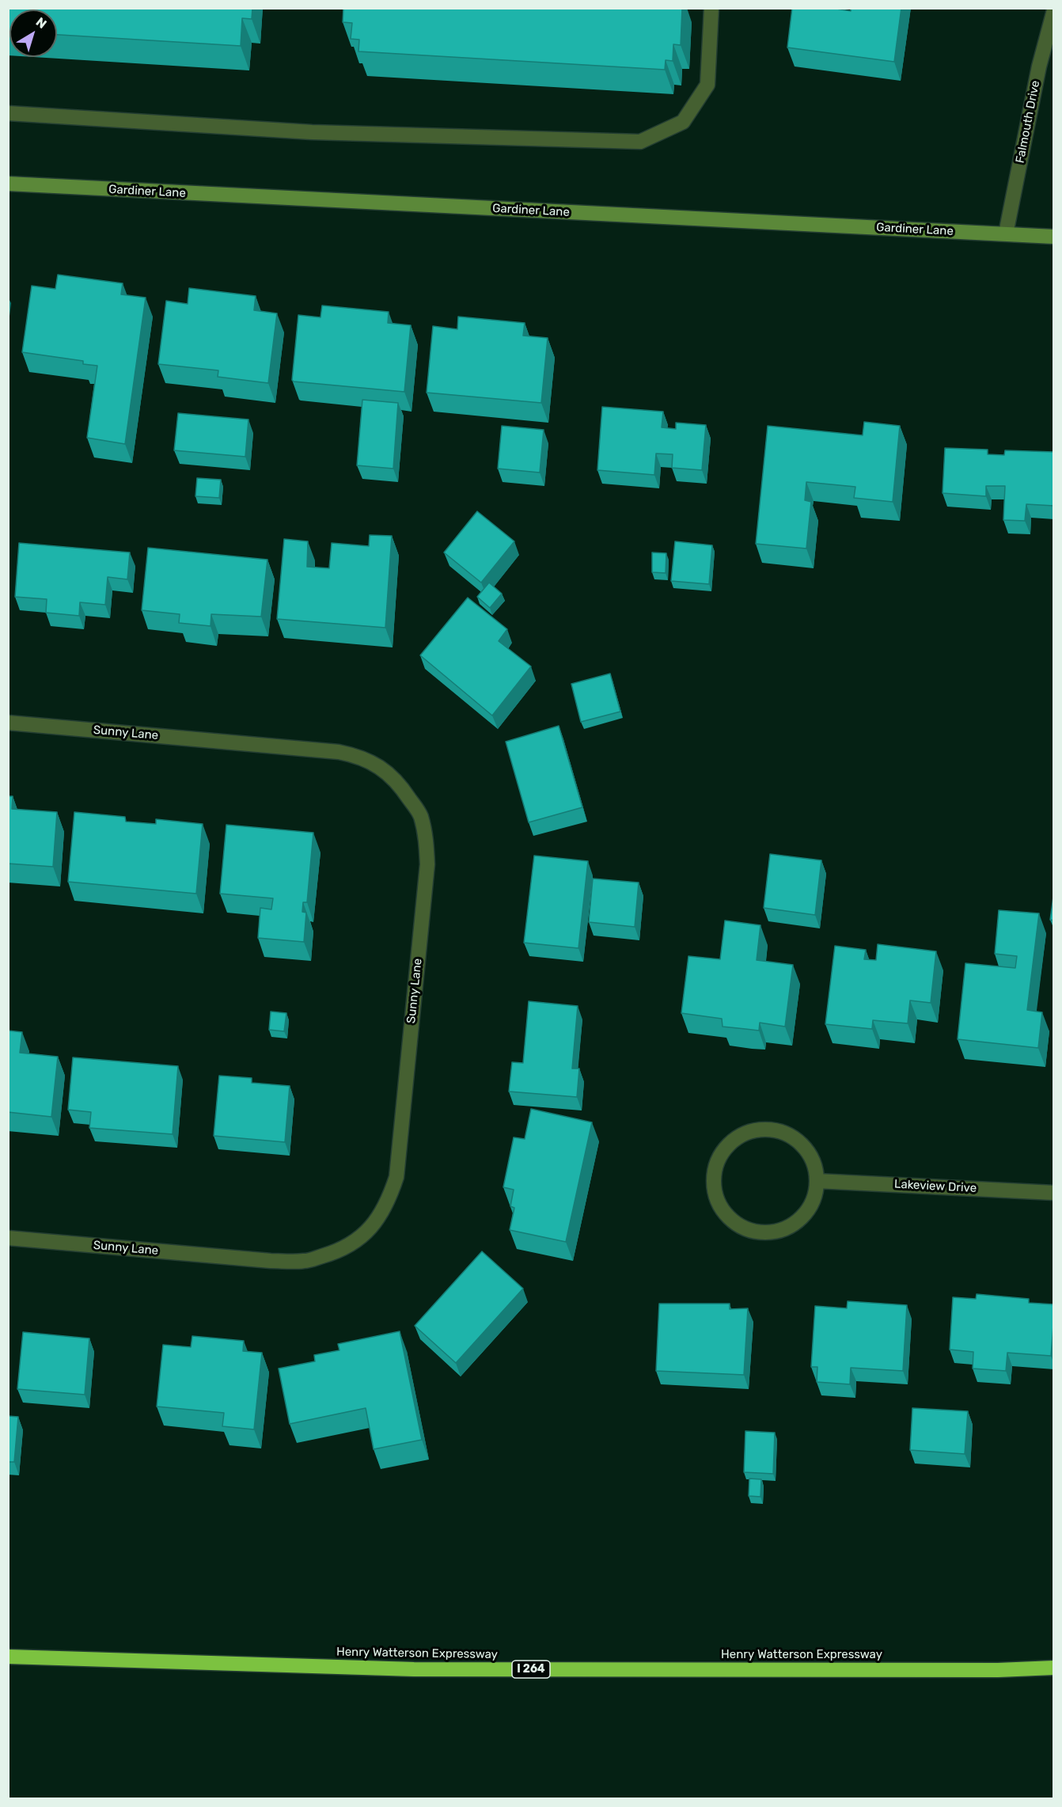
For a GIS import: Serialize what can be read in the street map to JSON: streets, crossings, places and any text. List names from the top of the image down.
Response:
{
  "streets": {
    "highway": ["Henry Watterson Expressway", "I 264"],
    "main road": ["Gardiner Lane"],
    "street": ["Falmouth Drive", "Sunny Lane", "Lakeview Drive"]
  },
  "crossings": [
    ["Falmouth Drive", "Gardiner Lane"]
  ],
  "north": "top right"
}
